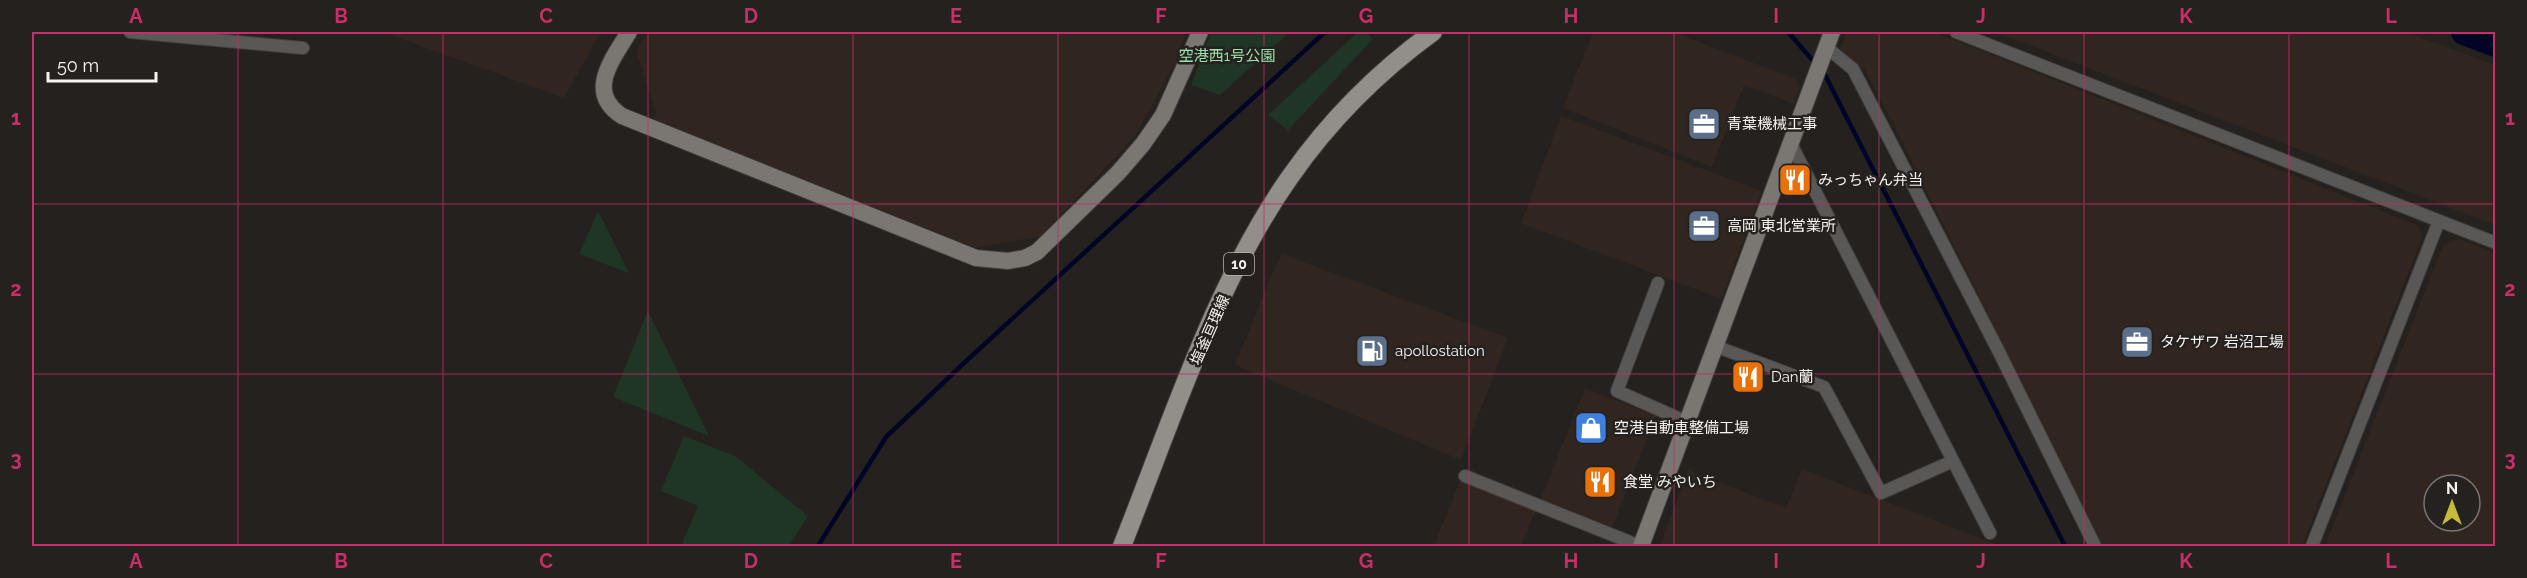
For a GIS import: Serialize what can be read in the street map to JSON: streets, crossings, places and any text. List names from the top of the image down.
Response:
{
  "streets": {
    "main road": ["10", "塩釜亘理線"]
  },
  "parks": ["空港西1号公園"],
  "places": {
    "office": ["青葉機械工事", "高岡 東北営業所", "タケザワ 岩沼工場"],
    "restaurant": ["みっちゃん弁当", "Dan蘭", "食堂 みやいち"],
    "fuel station": ["apollostation"],
    "shop": ["空港自動車整備工場"]
  },
  "scale_bar": "50 m",
  "north": "top",
  "grid": {
    "columns": [
      "A",
      "B",
      "C",
      "D",
      "E",
      "F",
      "G",
      "H",
      "I",
      "J",
      "K",
      "L"
    ],
    "rows": ["1", "2", "3"]
  }
}
